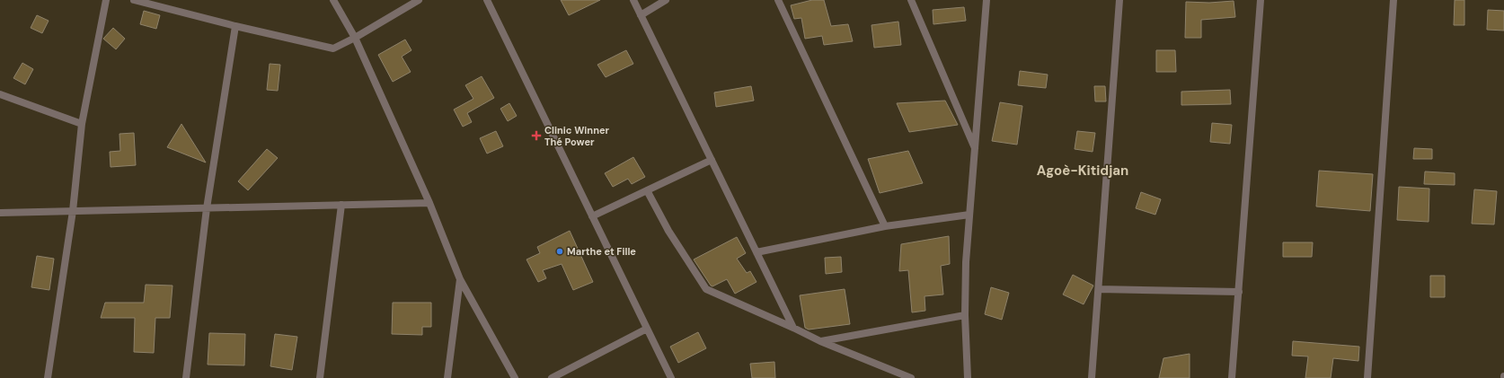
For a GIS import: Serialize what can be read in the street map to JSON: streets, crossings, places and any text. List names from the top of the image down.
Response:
{
  "districts": ["Agoè-Kitidjan"],
  "places": {
    "health": ["Clinic Winner Thé Power"],
    "other": ["Marthe et Fille"]
  }
}
